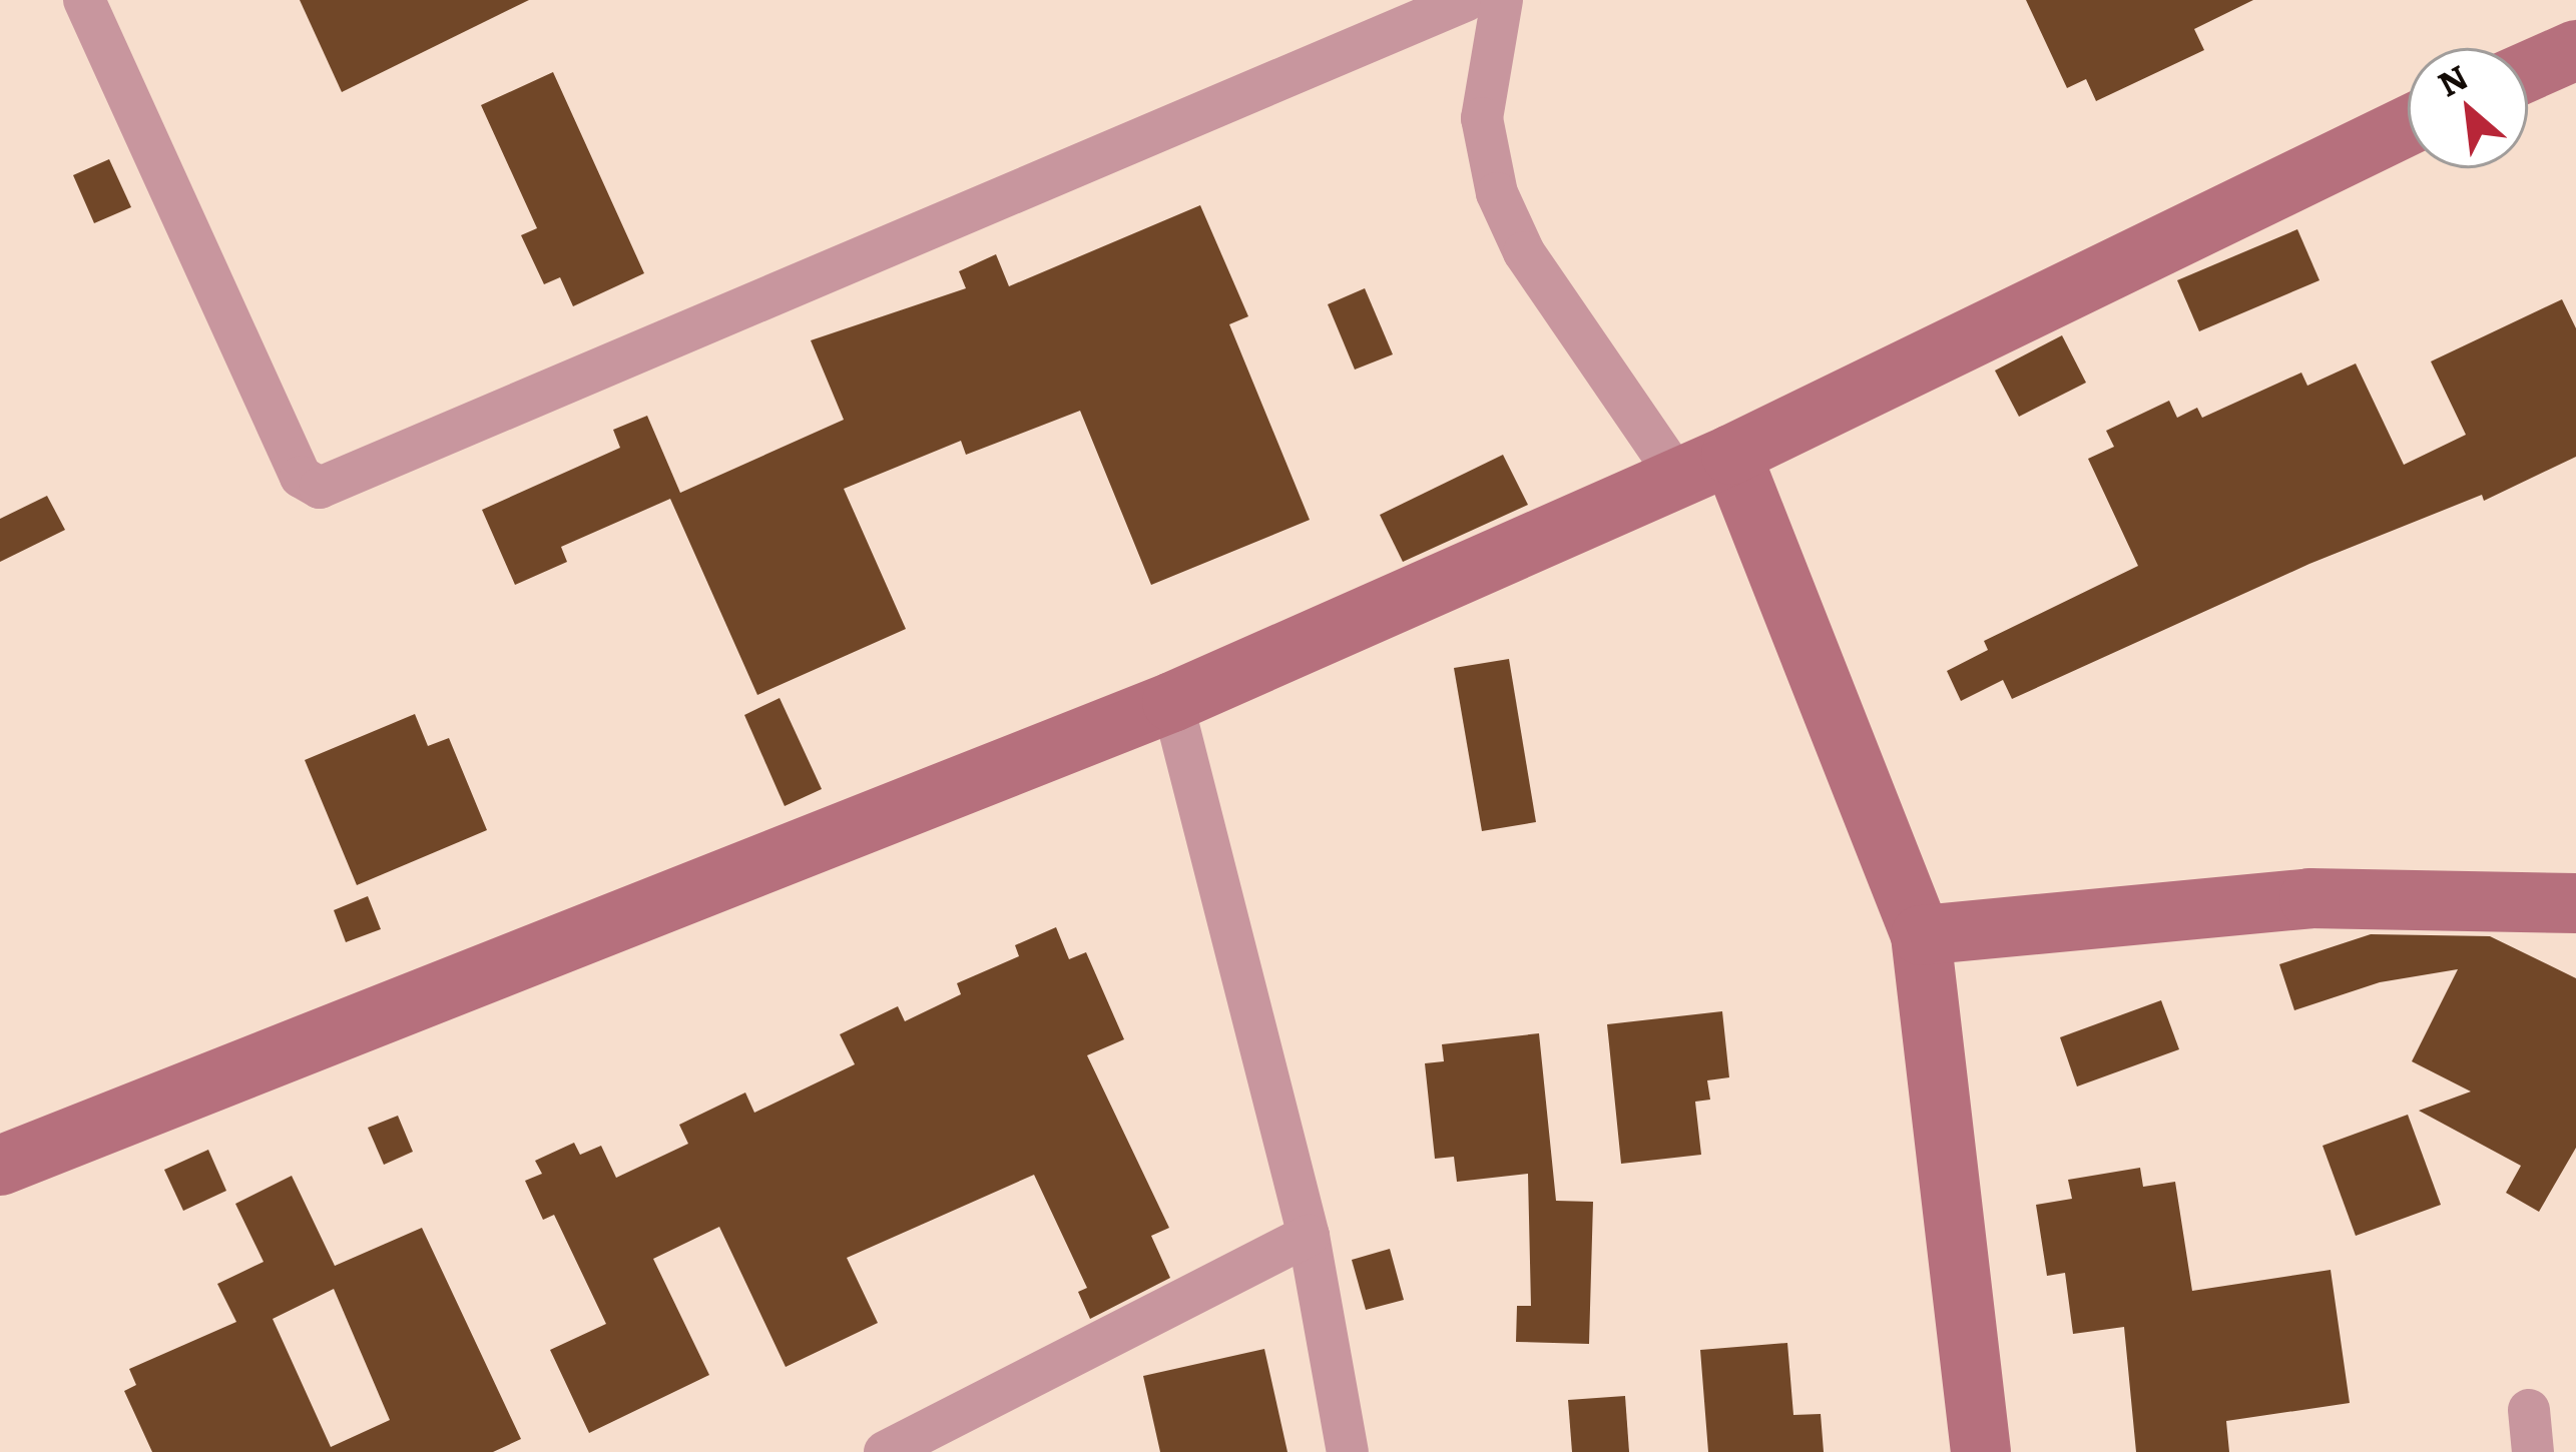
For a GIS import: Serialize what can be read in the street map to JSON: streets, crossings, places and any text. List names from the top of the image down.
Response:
{
  "north": "top left"
}
